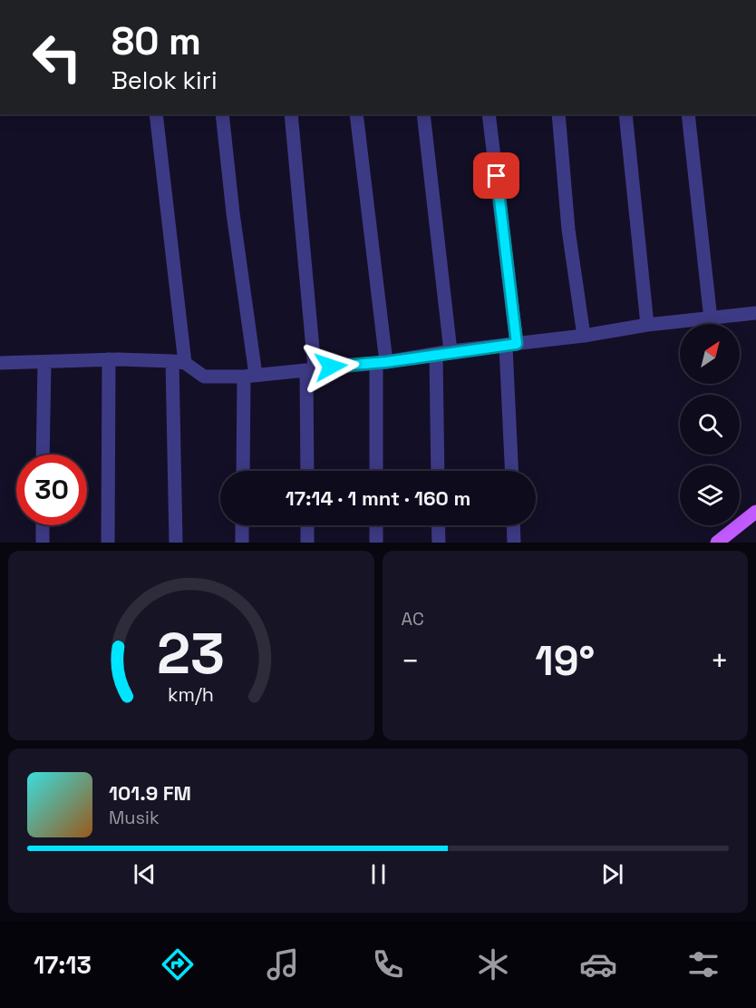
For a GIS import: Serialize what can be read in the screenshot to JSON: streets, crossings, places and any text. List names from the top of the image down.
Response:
{
  "north": "top right",
  "page": {
    "turn": ["80 m", "Belok kiri"],
    "limit": "30",
    "trip": "17:14 · 1 mnt · 160 m",
    "tile": "AC",
    "heat": ["−", "19°", "+"],
    "song": ["101.9 FM", "Musik"],
    "tabs": "17:13",
    "gauge": ["23", "km/h"]
  }
}
